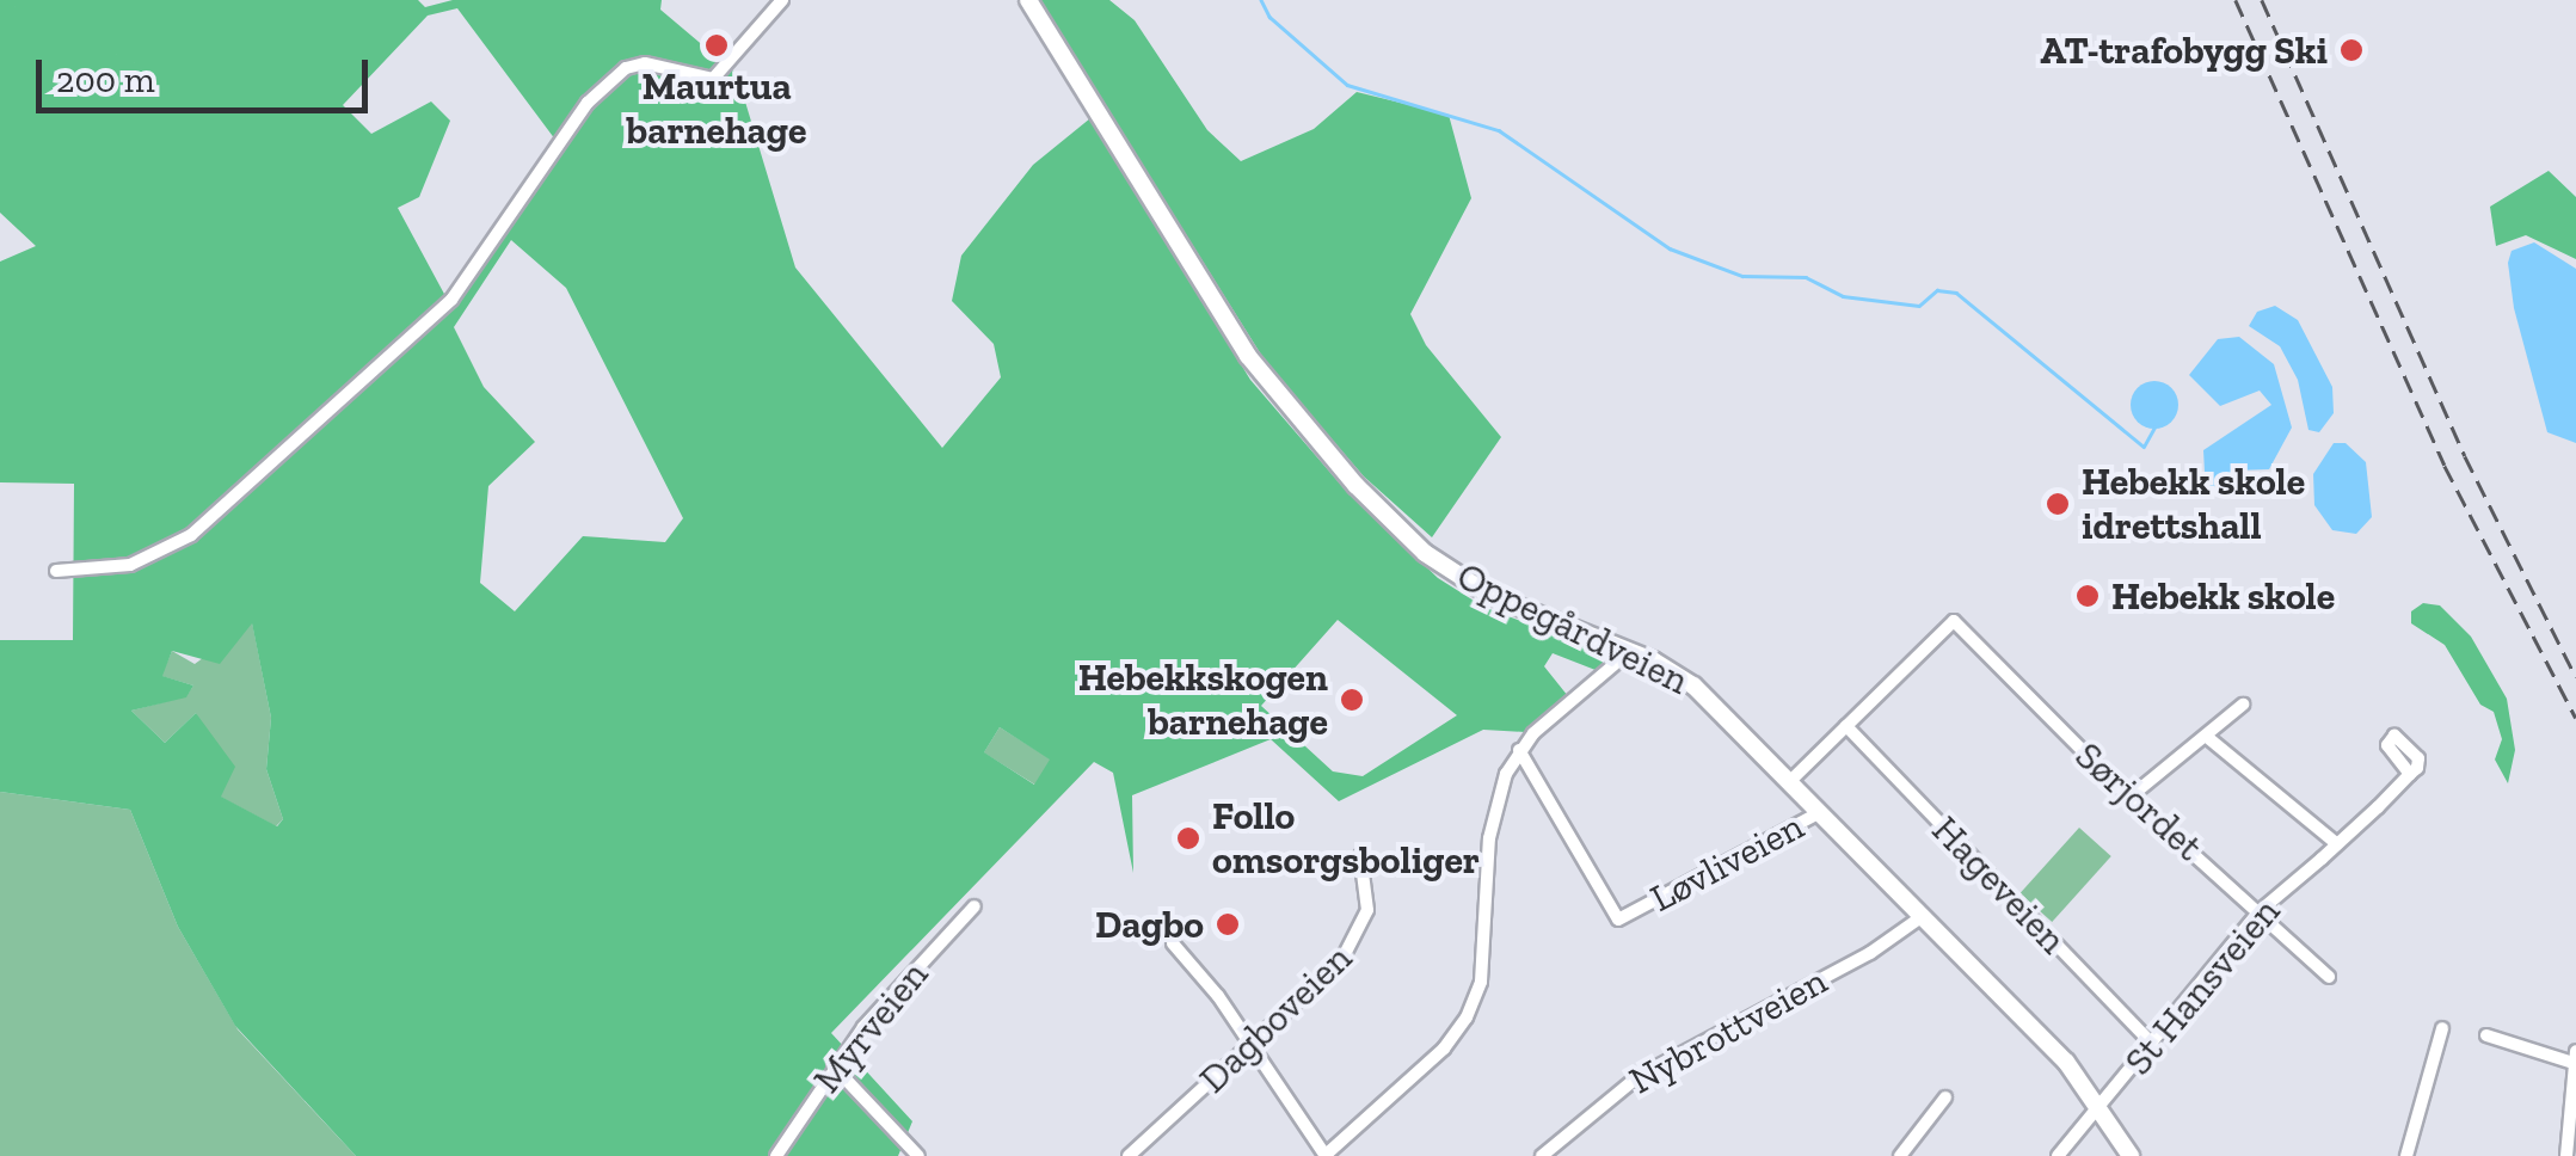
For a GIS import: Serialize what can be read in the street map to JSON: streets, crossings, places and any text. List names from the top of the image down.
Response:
{
  "streets": {
    "main road": ["Oppegårdveien"],
    "street": [
      "Sørjordet",
      "Løvliveien",
      "Hageveien",
      "St Hansveien",
      "Dagboveien",
      "Myrveien",
      "Nybrottveien"
    ]
  },
  "crossings": [
    ["Oppegårdveien", "Løvliveien"],
    ["Oppegårdveien", "St Hansveien"],
    ["Oppegårdveien", "Nybrottveien"],
    ["Sørjordet", "Hageveien"],
    ["Sørjordet", "St Hansveien"],
    ["Hageveien", "St Hansveien"]
  ],
  "places": [
    "Maurtua barnehage",
    "AT-trafobygg Ski",
    "Hebekk skole idrettshall",
    "Hebekk skole",
    "Hebekkskogen barnehage",
    "Follo omsorgsboliger",
    "Dagbo"
  ],
  "scale_bar": "200 m"
}
